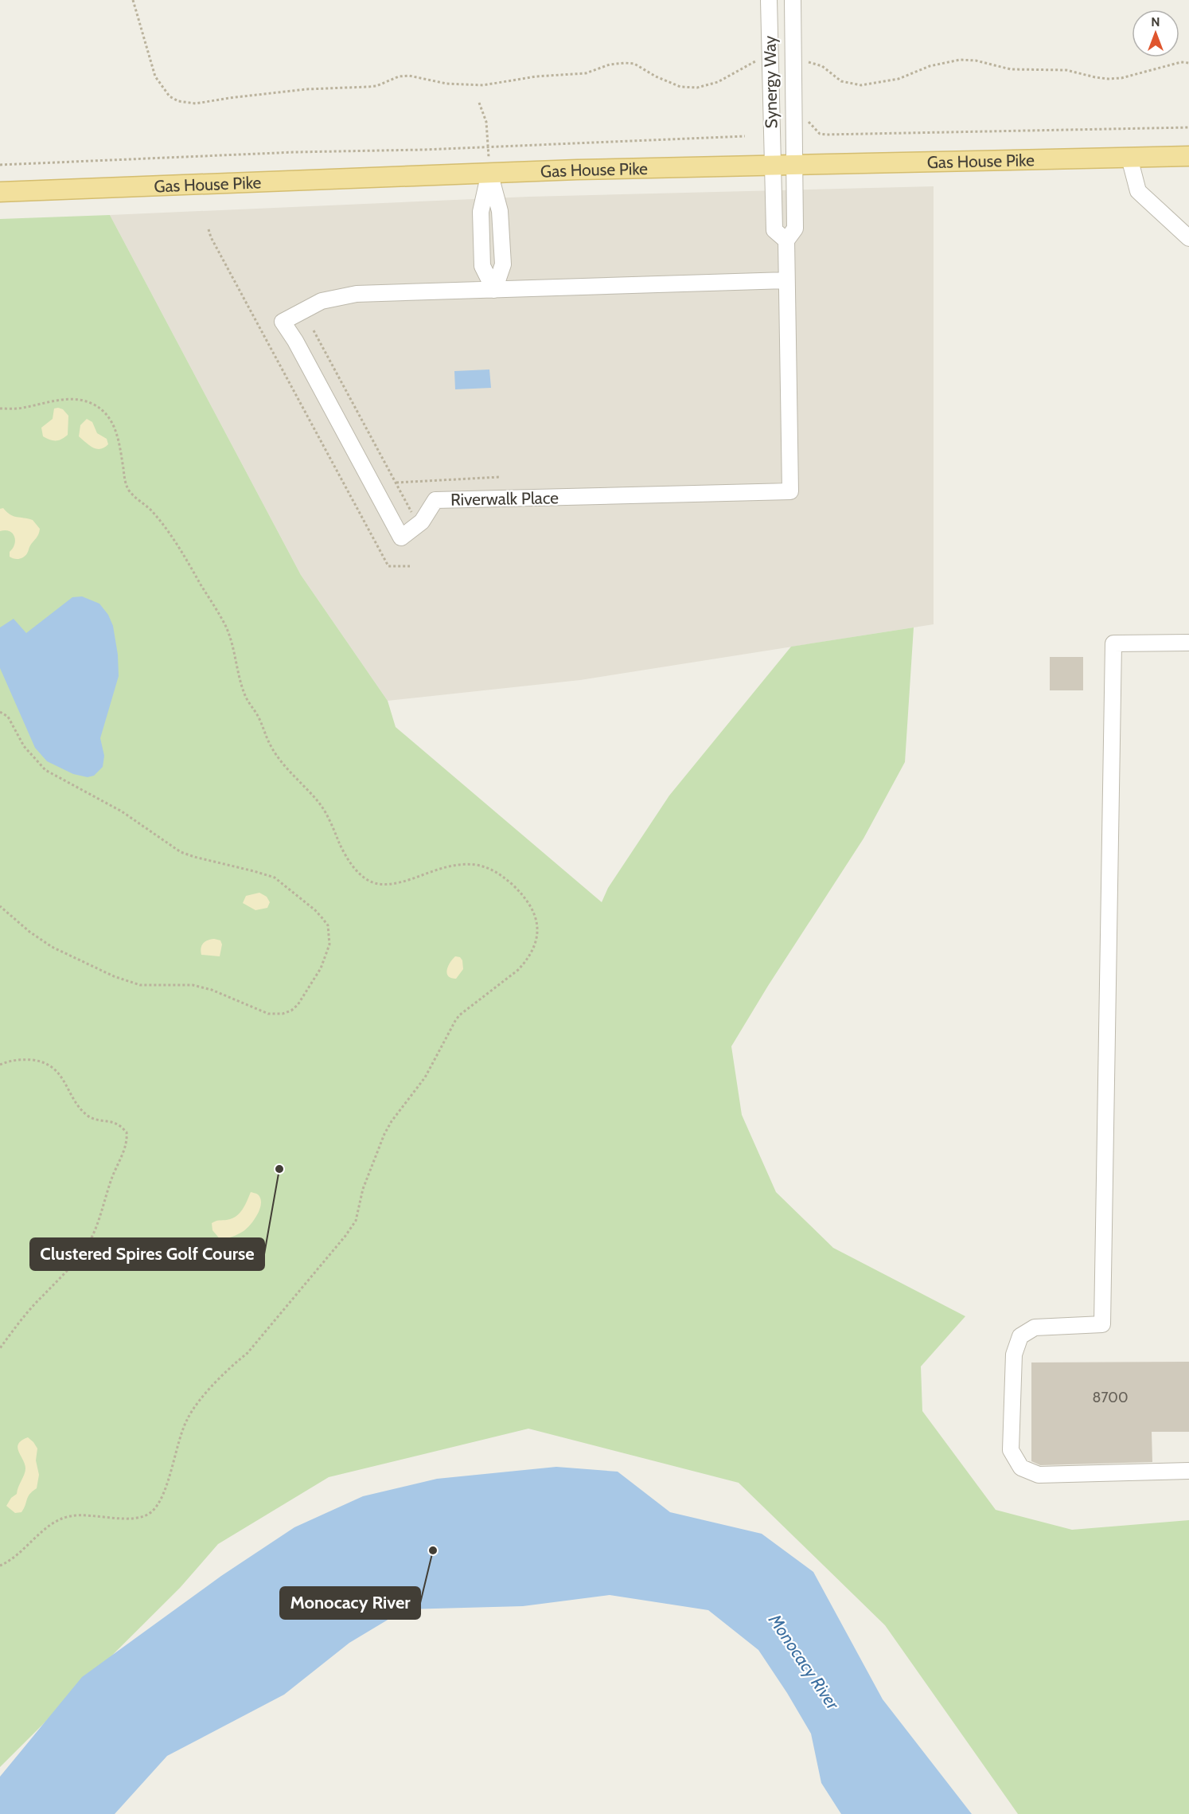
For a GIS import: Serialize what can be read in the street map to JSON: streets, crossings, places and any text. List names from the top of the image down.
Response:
{
  "streets": {
    "main road": ["Gas House Pike"],
    "street": ["Synergy Way", "Riverwalk Place"]
  },
  "crossings": [
    ["Synergy Way", "Gas House Pike"],
    ["Synergy Way", "Riverwalk Place"],
    ["Gas House Pike", "Riverwalk Place"]
  ],
  "water": ["Monocacy River"],
  "places": ["Clustered Spires Golf Course", "Monocacy River"],
  "house_numbers": ["8700"],
  "north": "top"
}
